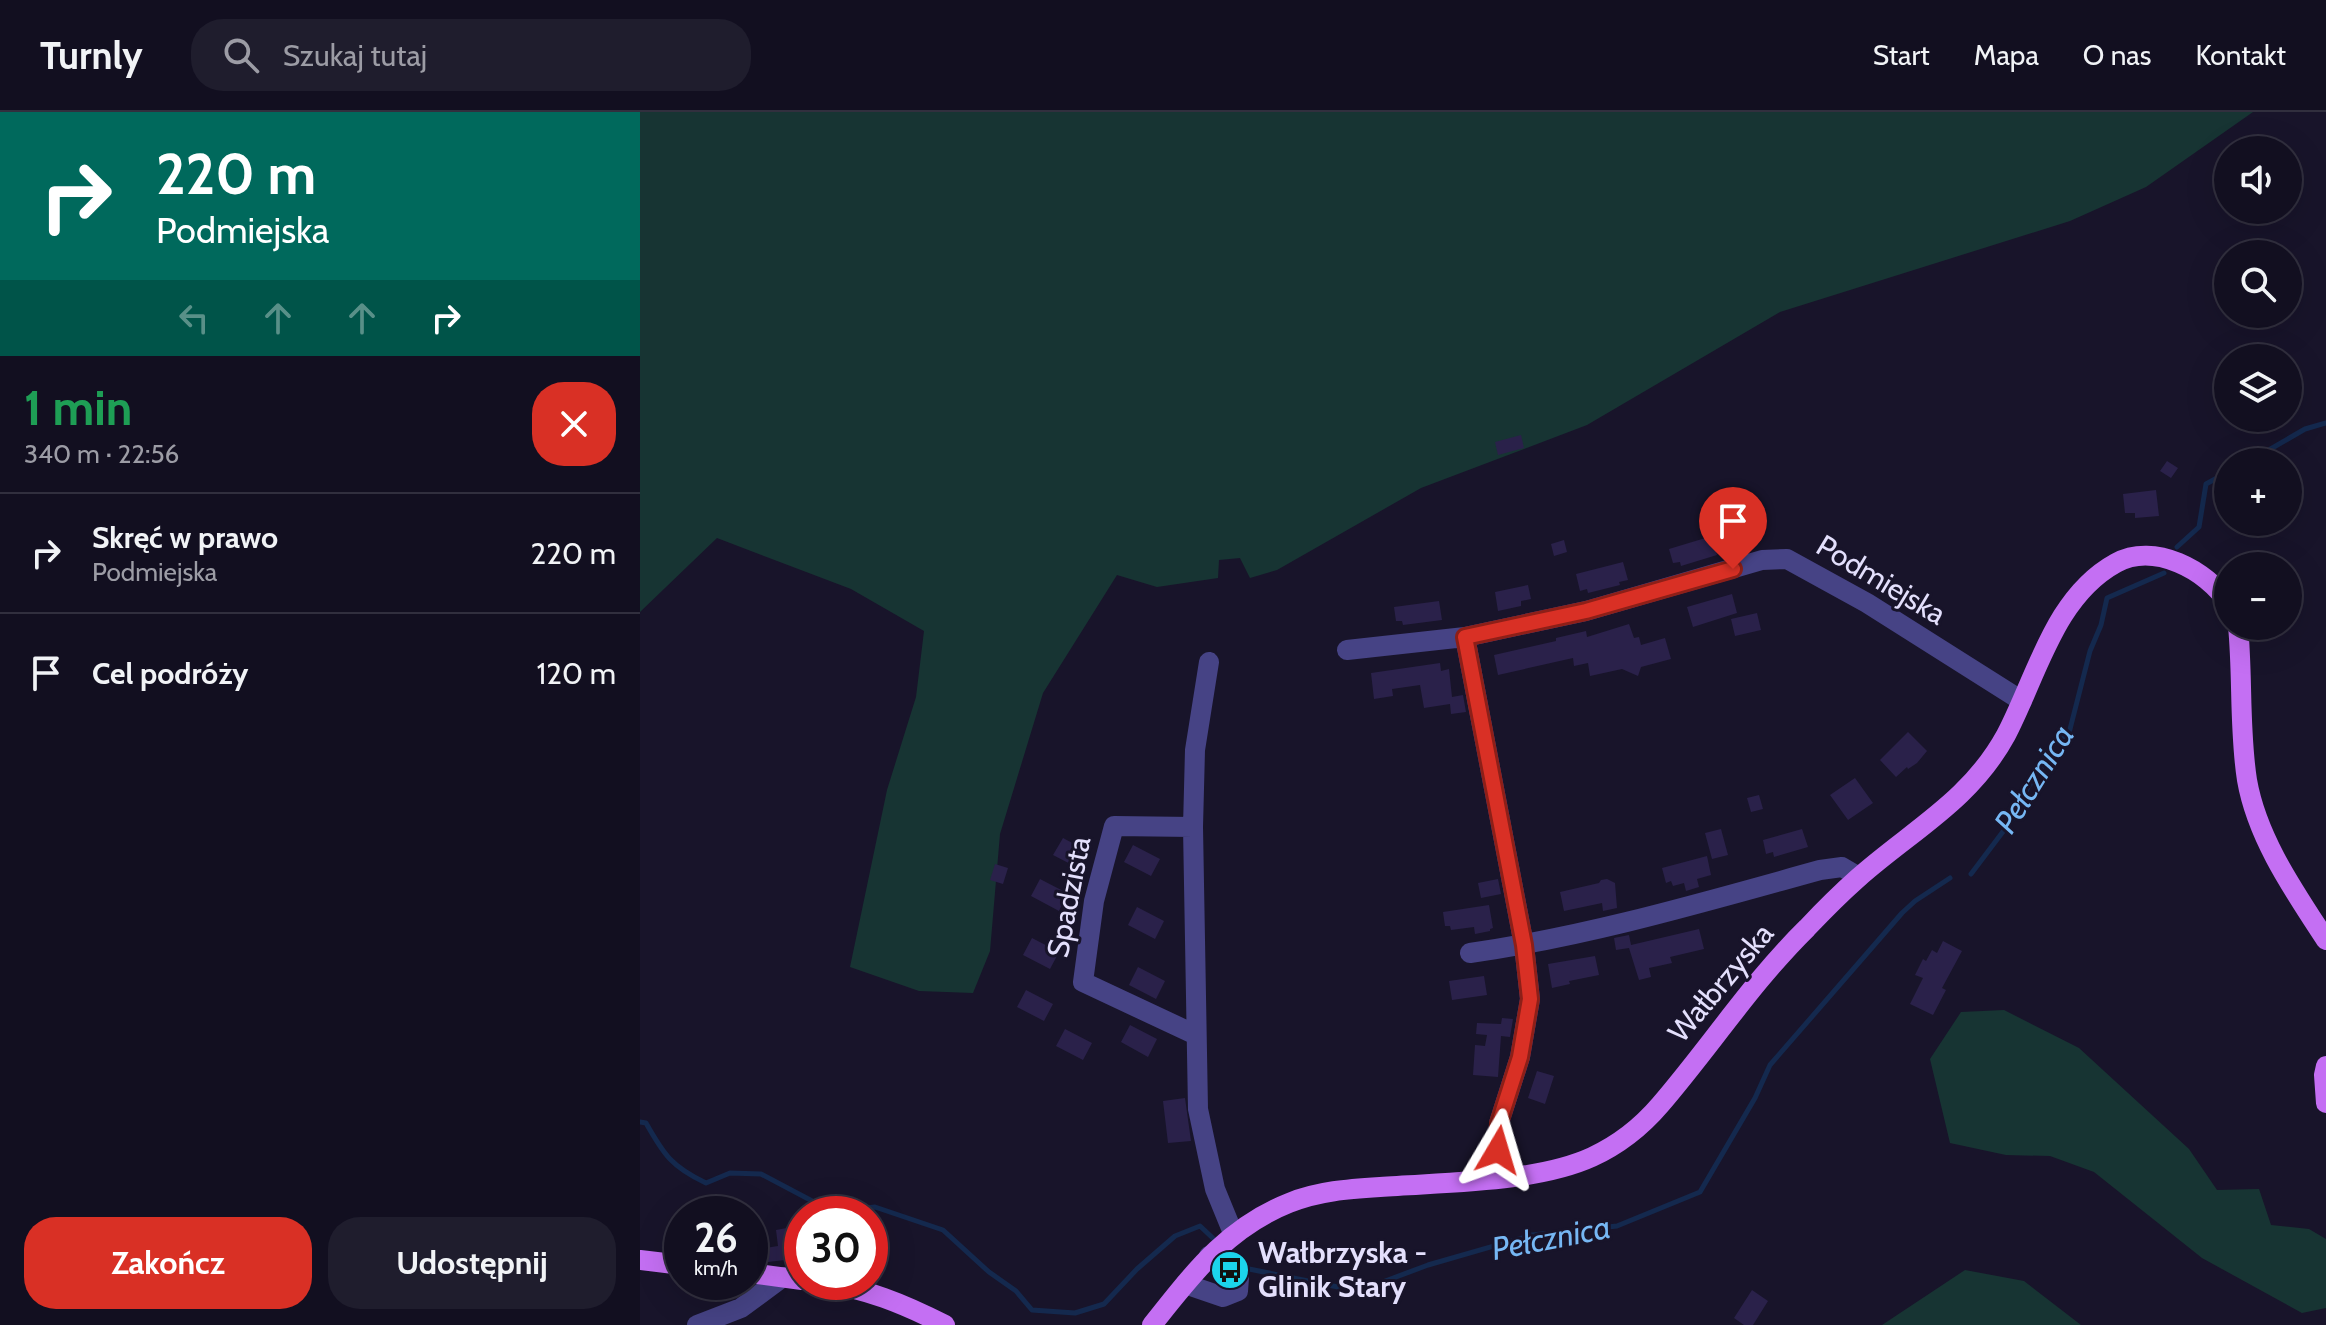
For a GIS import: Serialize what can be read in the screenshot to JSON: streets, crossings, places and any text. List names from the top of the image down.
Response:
{
  "streets": {
    "main road": ["Wałbrzyska"],
    "street": ["Podmiejska", "Spadzista"]
  },
  "crossings": [
    ["Podmiejska", "Wałbrzyska"]
  ],
  "water": ["Pełcznica"],
  "places": {
    "bus stop": ["Wałbrzyska - Glinik Stary"]
  },
  "page": {
    "header": "Turnly",
    "search": "Szukaj tutaj",
    "nav": [
      "Start",
      "Mapa",
      "O nas",
      "Kontakt"
    ],
    "turn": ["220 m", "Podmiejska"],
    "map_buttons": ["+", "−"],
    "heading": ["1 min", "340 m · 22:56"],
    "list": [
      {
        "name": "Skręć w prawo",
        "note": "Podmiejska",
        "value": "220 m"
      },
      {
        "name": "Cel podróży",
        "value": "120 m"
      }
    ],
    "speed": "26 km/h",
    "limit": "30",
    "buttons": ["Zakończ", "Udostępnij"]
  }
}
